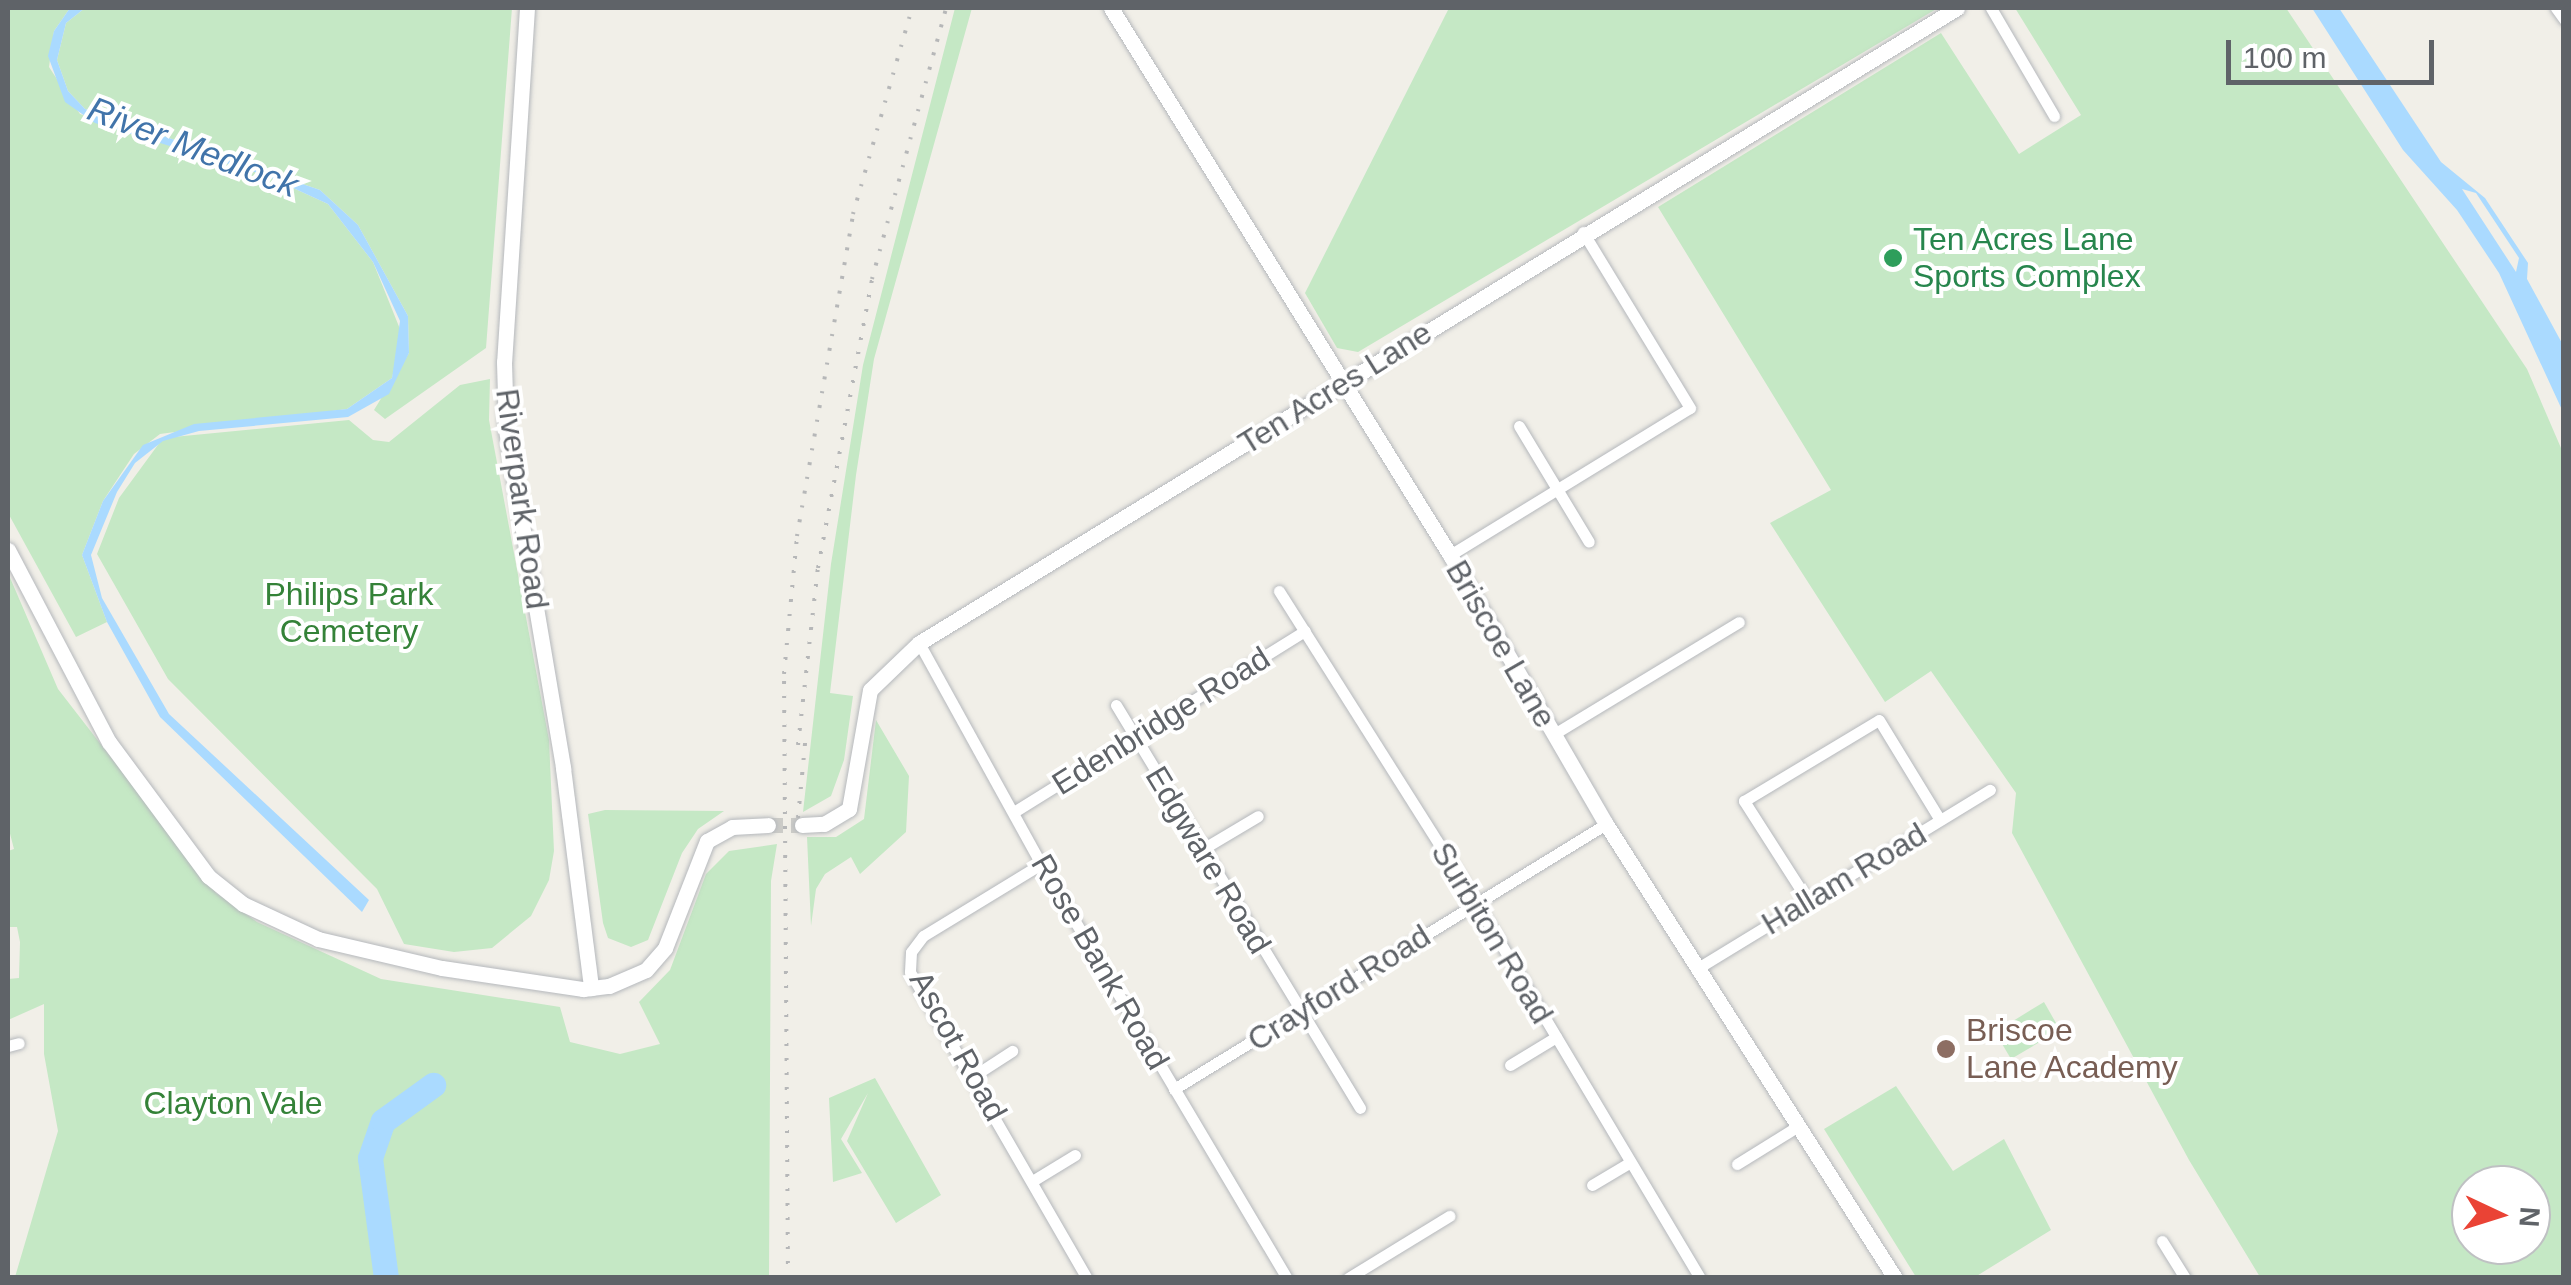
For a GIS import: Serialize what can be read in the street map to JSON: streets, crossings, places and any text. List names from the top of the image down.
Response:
{
  "streets": {
    "street": [
      "Ten Acres Lane",
      "Riverpark Road",
      "Briscoe Lane",
      "Edenbridge Road",
      "Edgware Road",
      "Hallam Road",
      "Surbiton Road",
      "Rose Bank Road",
      "Crayford Road",
      "Ascot Road"
    ]
  },
  "crossings": [
    ["Ten Acres Lane", "Briscoe Lane"],
    ["Ten Acres Lane", "Rose Bank Road"],
    ["Briscoe Lane", "Hallam Road"],
    ["Briscoe Lane", "Crayford Road"],
    ["Edenbridge Road", "Edgware Road"],
    ["Edenbridge Road", "Surbiton Road"],
    ["Edenbridge Road", "Rose Bank Road"],
    ["Edgware Road", "Crayford Road"],
    ["Surbiton Road", "Crayford Road"],
    ["Rose Bank Road", "Crayford Road"],
    ["Rose Bank Road", "Ascot Road"]
  ],
  "water": ["River Medlock"],
  "parks": ["Philips Park Cemetery", "Clayton Vale"],
  "places": ["Ten Acres Lane Sports Complex", "Briscoe Lane Academy"],
  "scale_bar": "100 m",
  "north": "right"
}
